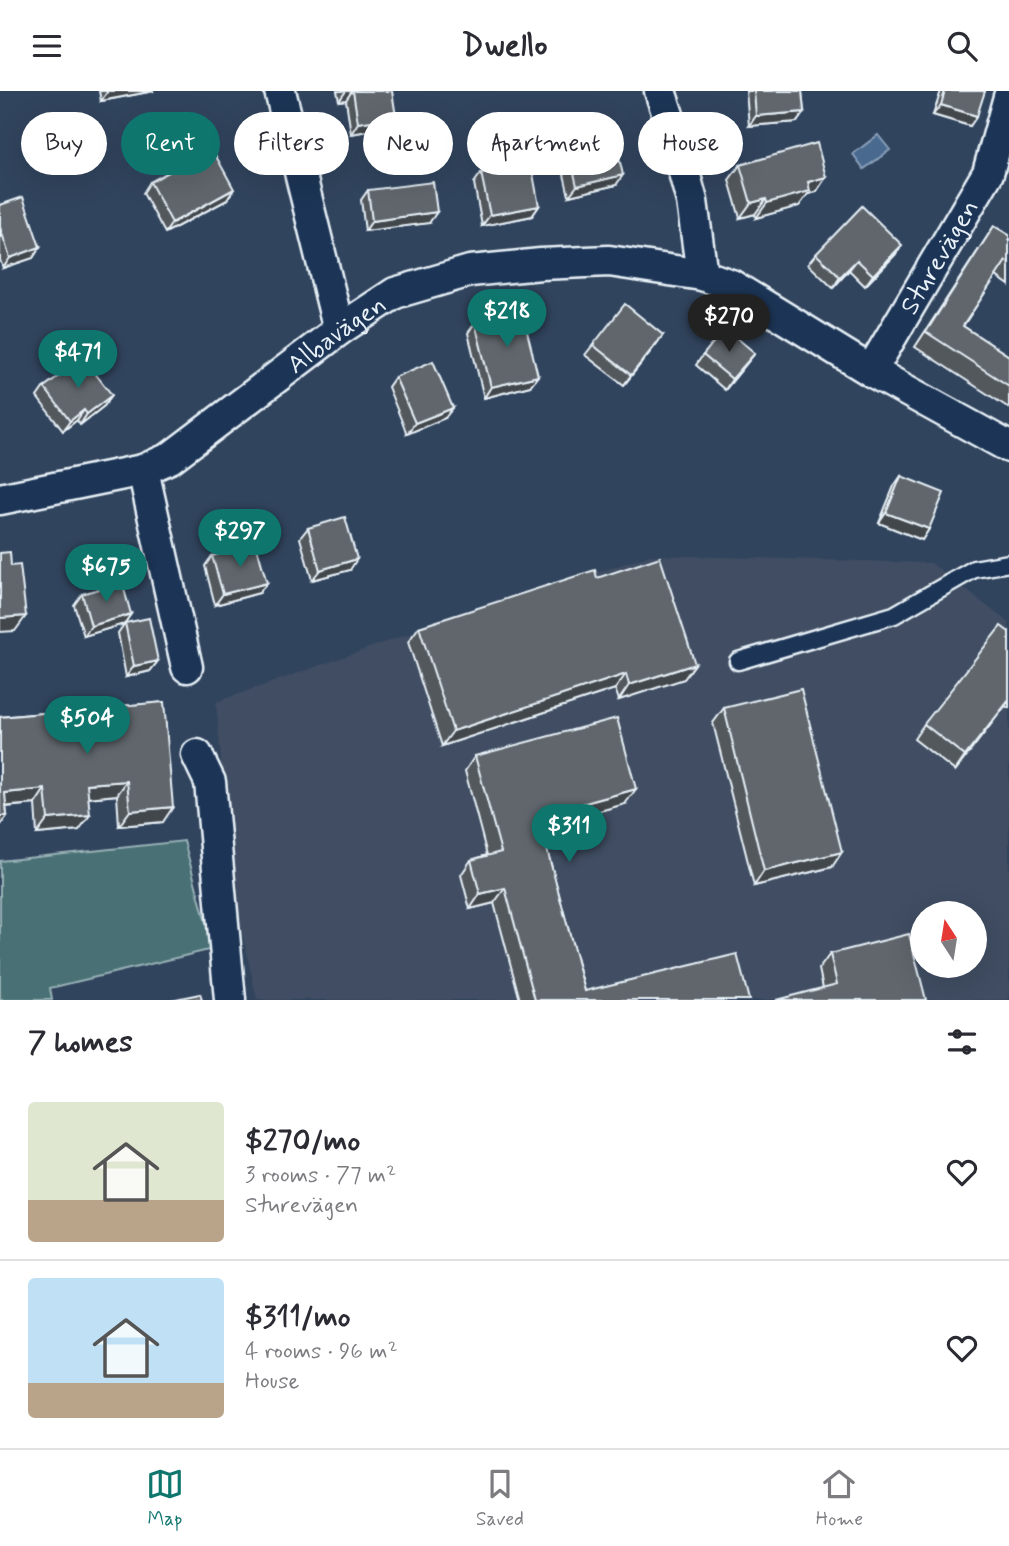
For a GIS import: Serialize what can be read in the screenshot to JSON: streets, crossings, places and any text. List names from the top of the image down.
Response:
{
  "streets": {
    "street": ["Sturevägen", "Albavägen"]
  },
  "north": "top",
  "page": {
    "header": "Dwello",
    "chip": [
      "Buy",
      "Rent",
      "Filters",
      "New",
      "Apartment",
      "House"
    ],
    "price": [
      "$218",
      "$270",
      "$471",
      "$297",
      "$675",
      "$504",
      "$311"
    ],
    "heading": "7 homes",
    "list": [
      {
        "name": "$270/mo",
        "note": "3 rooms · 77 m² · Sturevägen"
      },
      {
        "name": "$311/mo",
        "note": "4 rooms · 96 m² · House"
      }
    ],
    "tabs": ["Map", "Saved", "Home"]
  }
}
